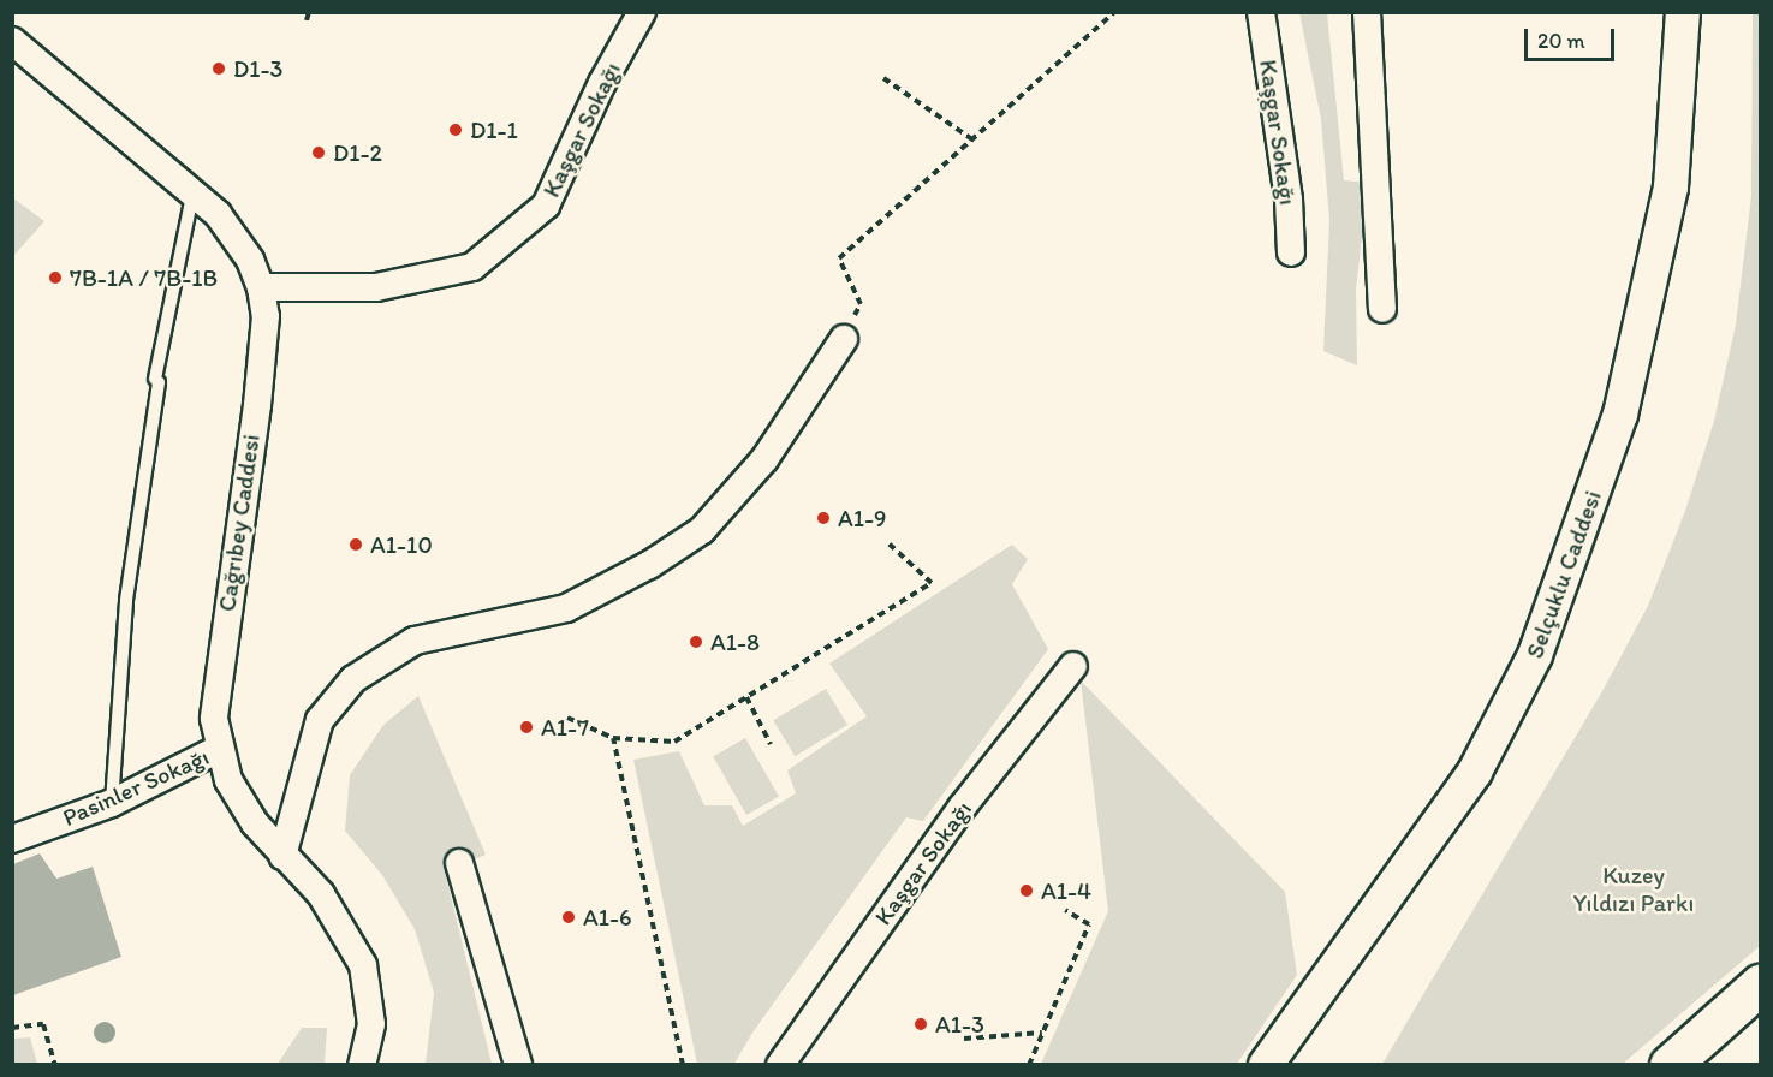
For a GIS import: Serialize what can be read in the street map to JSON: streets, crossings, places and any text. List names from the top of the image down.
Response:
{
  "streets": {
    "street": [
      "Kaşgar Sokağı",
      "Cağrıbey Caddesi",
      "Selçuklu Caddesi",
      "Pasinler Sokağı"
    ]
  },
  "crossings": [
    ["Kaşgar Sokağı", "Cağrıbey Caddesi"],
    ["Cağrıbey Caddesi", "Pasinler Sokağı"]
  ],
  "parks": ["Kuzey Yıldızı Parkı"],
  "places": [
    "D1-3",
    "D1-1",
    "D1-2",
    "7B-1A / 7B-1B",
    "A1-9",
    "A1-10",
    "A1-8",
    "A1-7",
    "A1-4",
    "A1-6",
    "A1-3"
  ],
  "scale_bar": "20 m"
}
